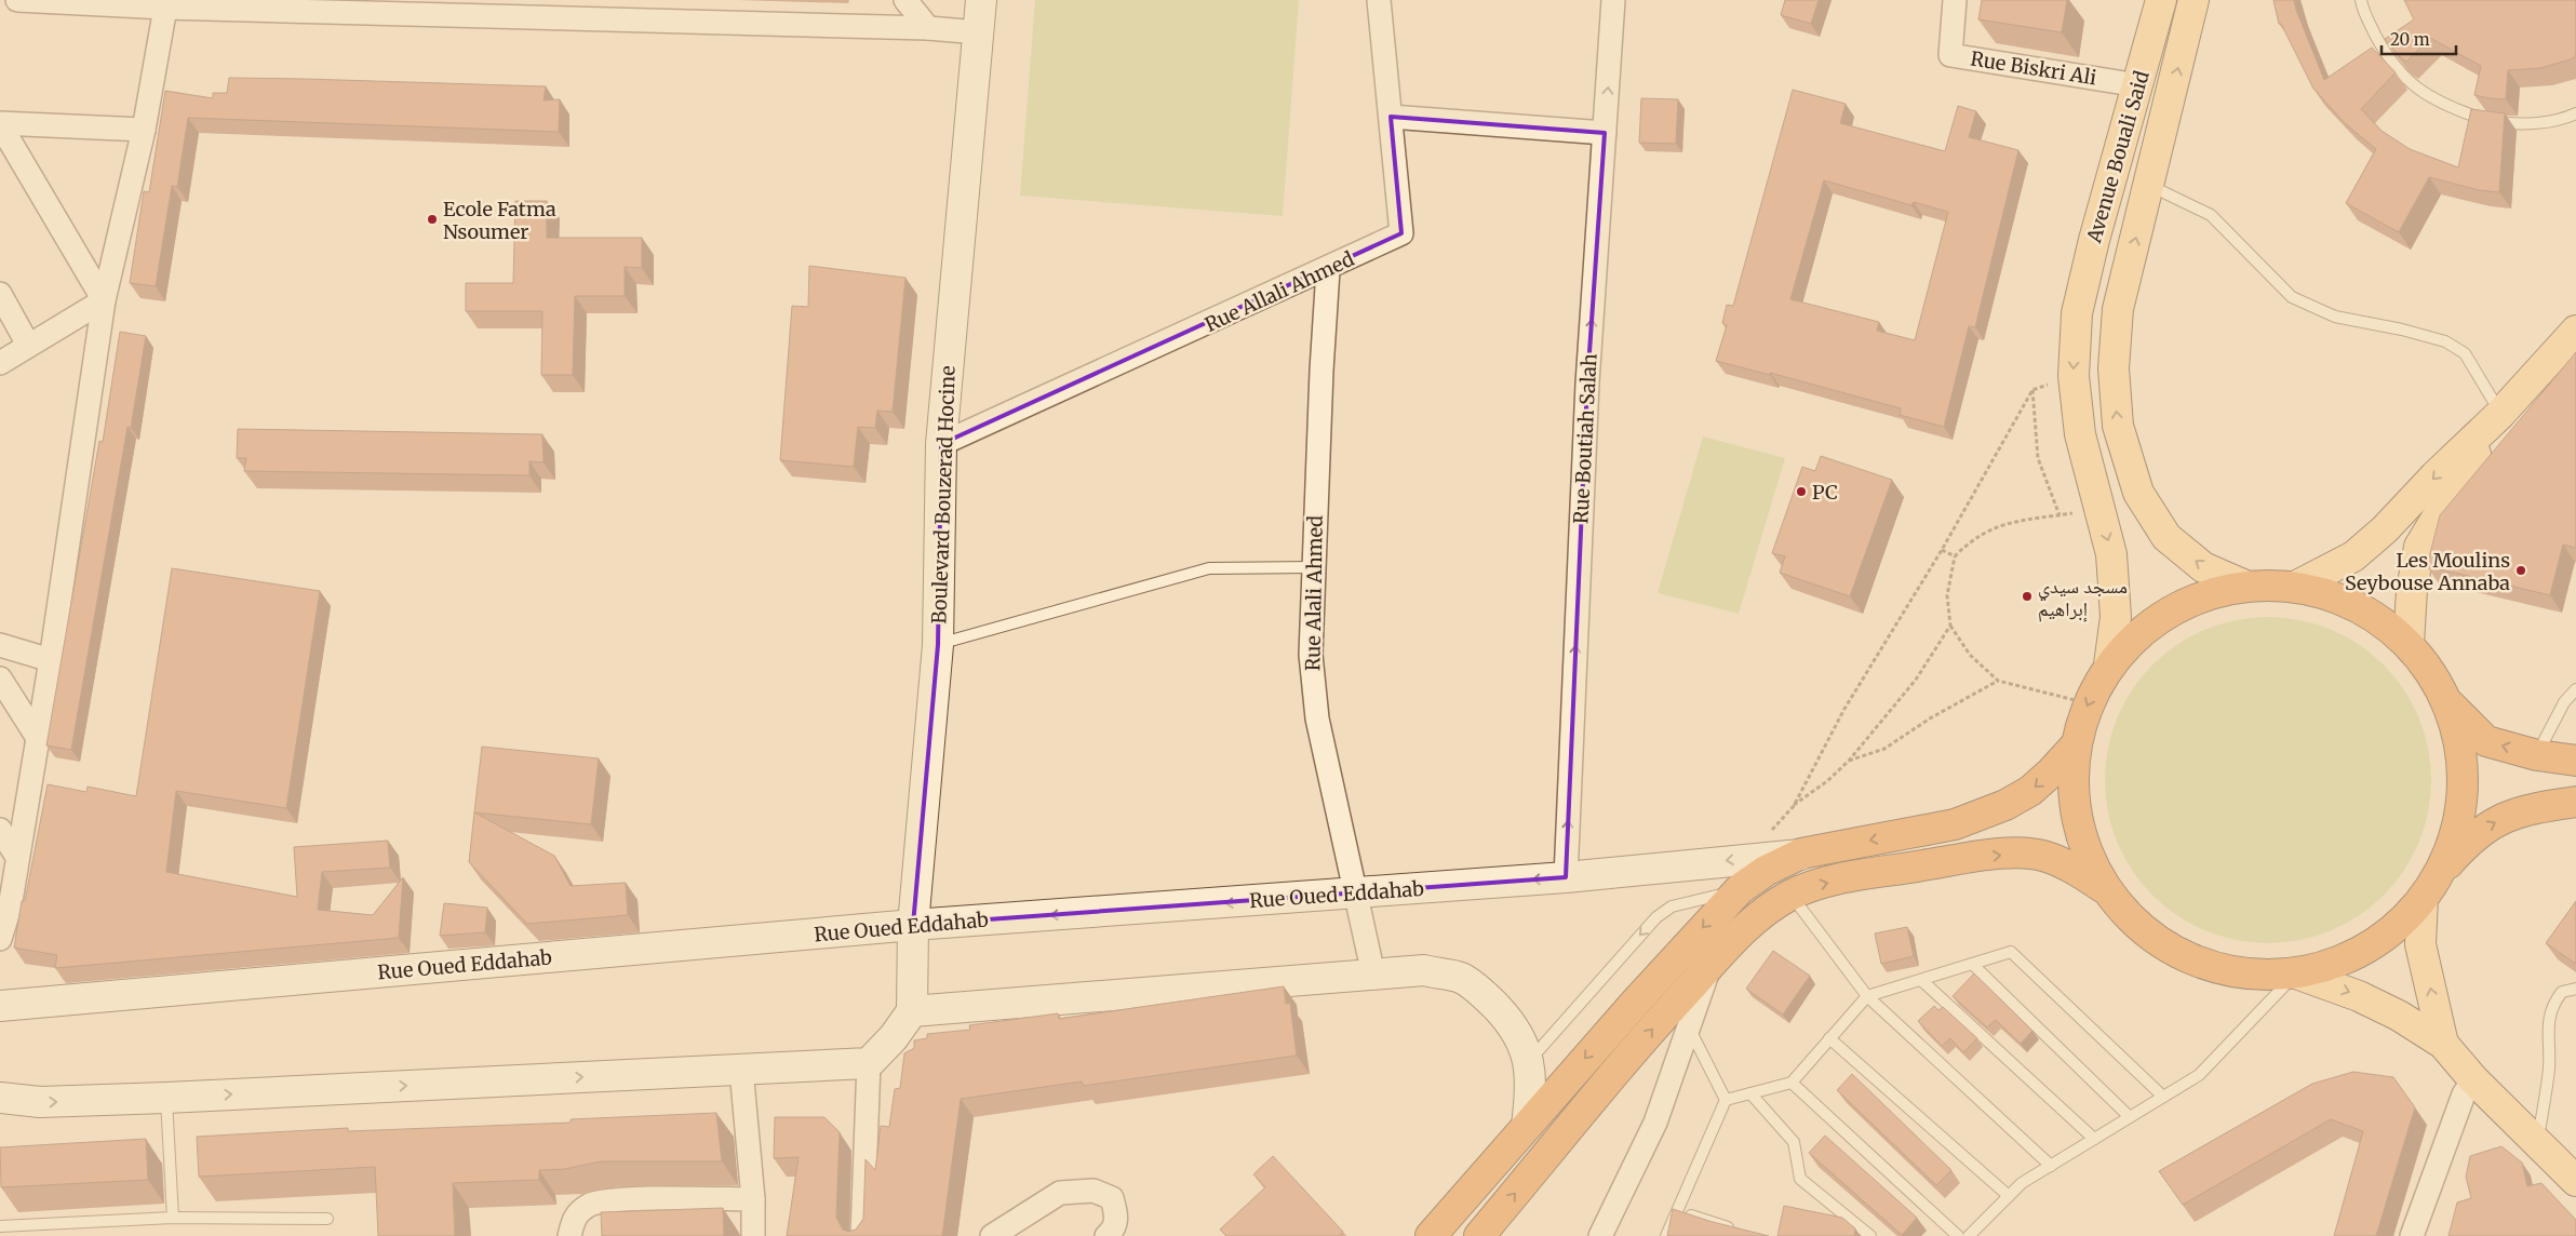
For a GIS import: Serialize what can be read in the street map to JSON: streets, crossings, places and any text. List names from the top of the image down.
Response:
{
  "streets": {
    "main road": ["Avenue Bouali Said", "Boulevard Bouzerad Hocine", "Rue Oued Eddahab"],
    "street": [
      "Rue Biskri Ali",
      "Rue Allali Ahmed",
      "Rue Boutiah Salah",
      "Rue Alali Ahmed"
    ]
  },
  "crossings": [
    ["Rue Biskri Ali", "Avenue Bouali Said"],
    ["Rue Allali Ahmed", "Boulevard Bouzerad Hocine"],
    ["Rue Allali Ahmed", "Rue Alali Ahmed"],
    ["Rue Boutiah Salah", "Rue Oued Eddahab"],
    ["Boulevard Bouzerad Hocine", "Rue Oued Eddahab"],
    ["Rue Alali Ahmed", "Rue Oued Eddahab"]
  ],
  "one_way": ["Avenue Bouali Said", "Rue Boutiah Salah"],
  "places": [
    "Ecole Fatma Nsoumer",
    "PC",
    "Les Moulins Seybouse Annaba",
    "مسجد سيدي إبراهيم"
  ],
  "scale_bar": "20 m"
}
